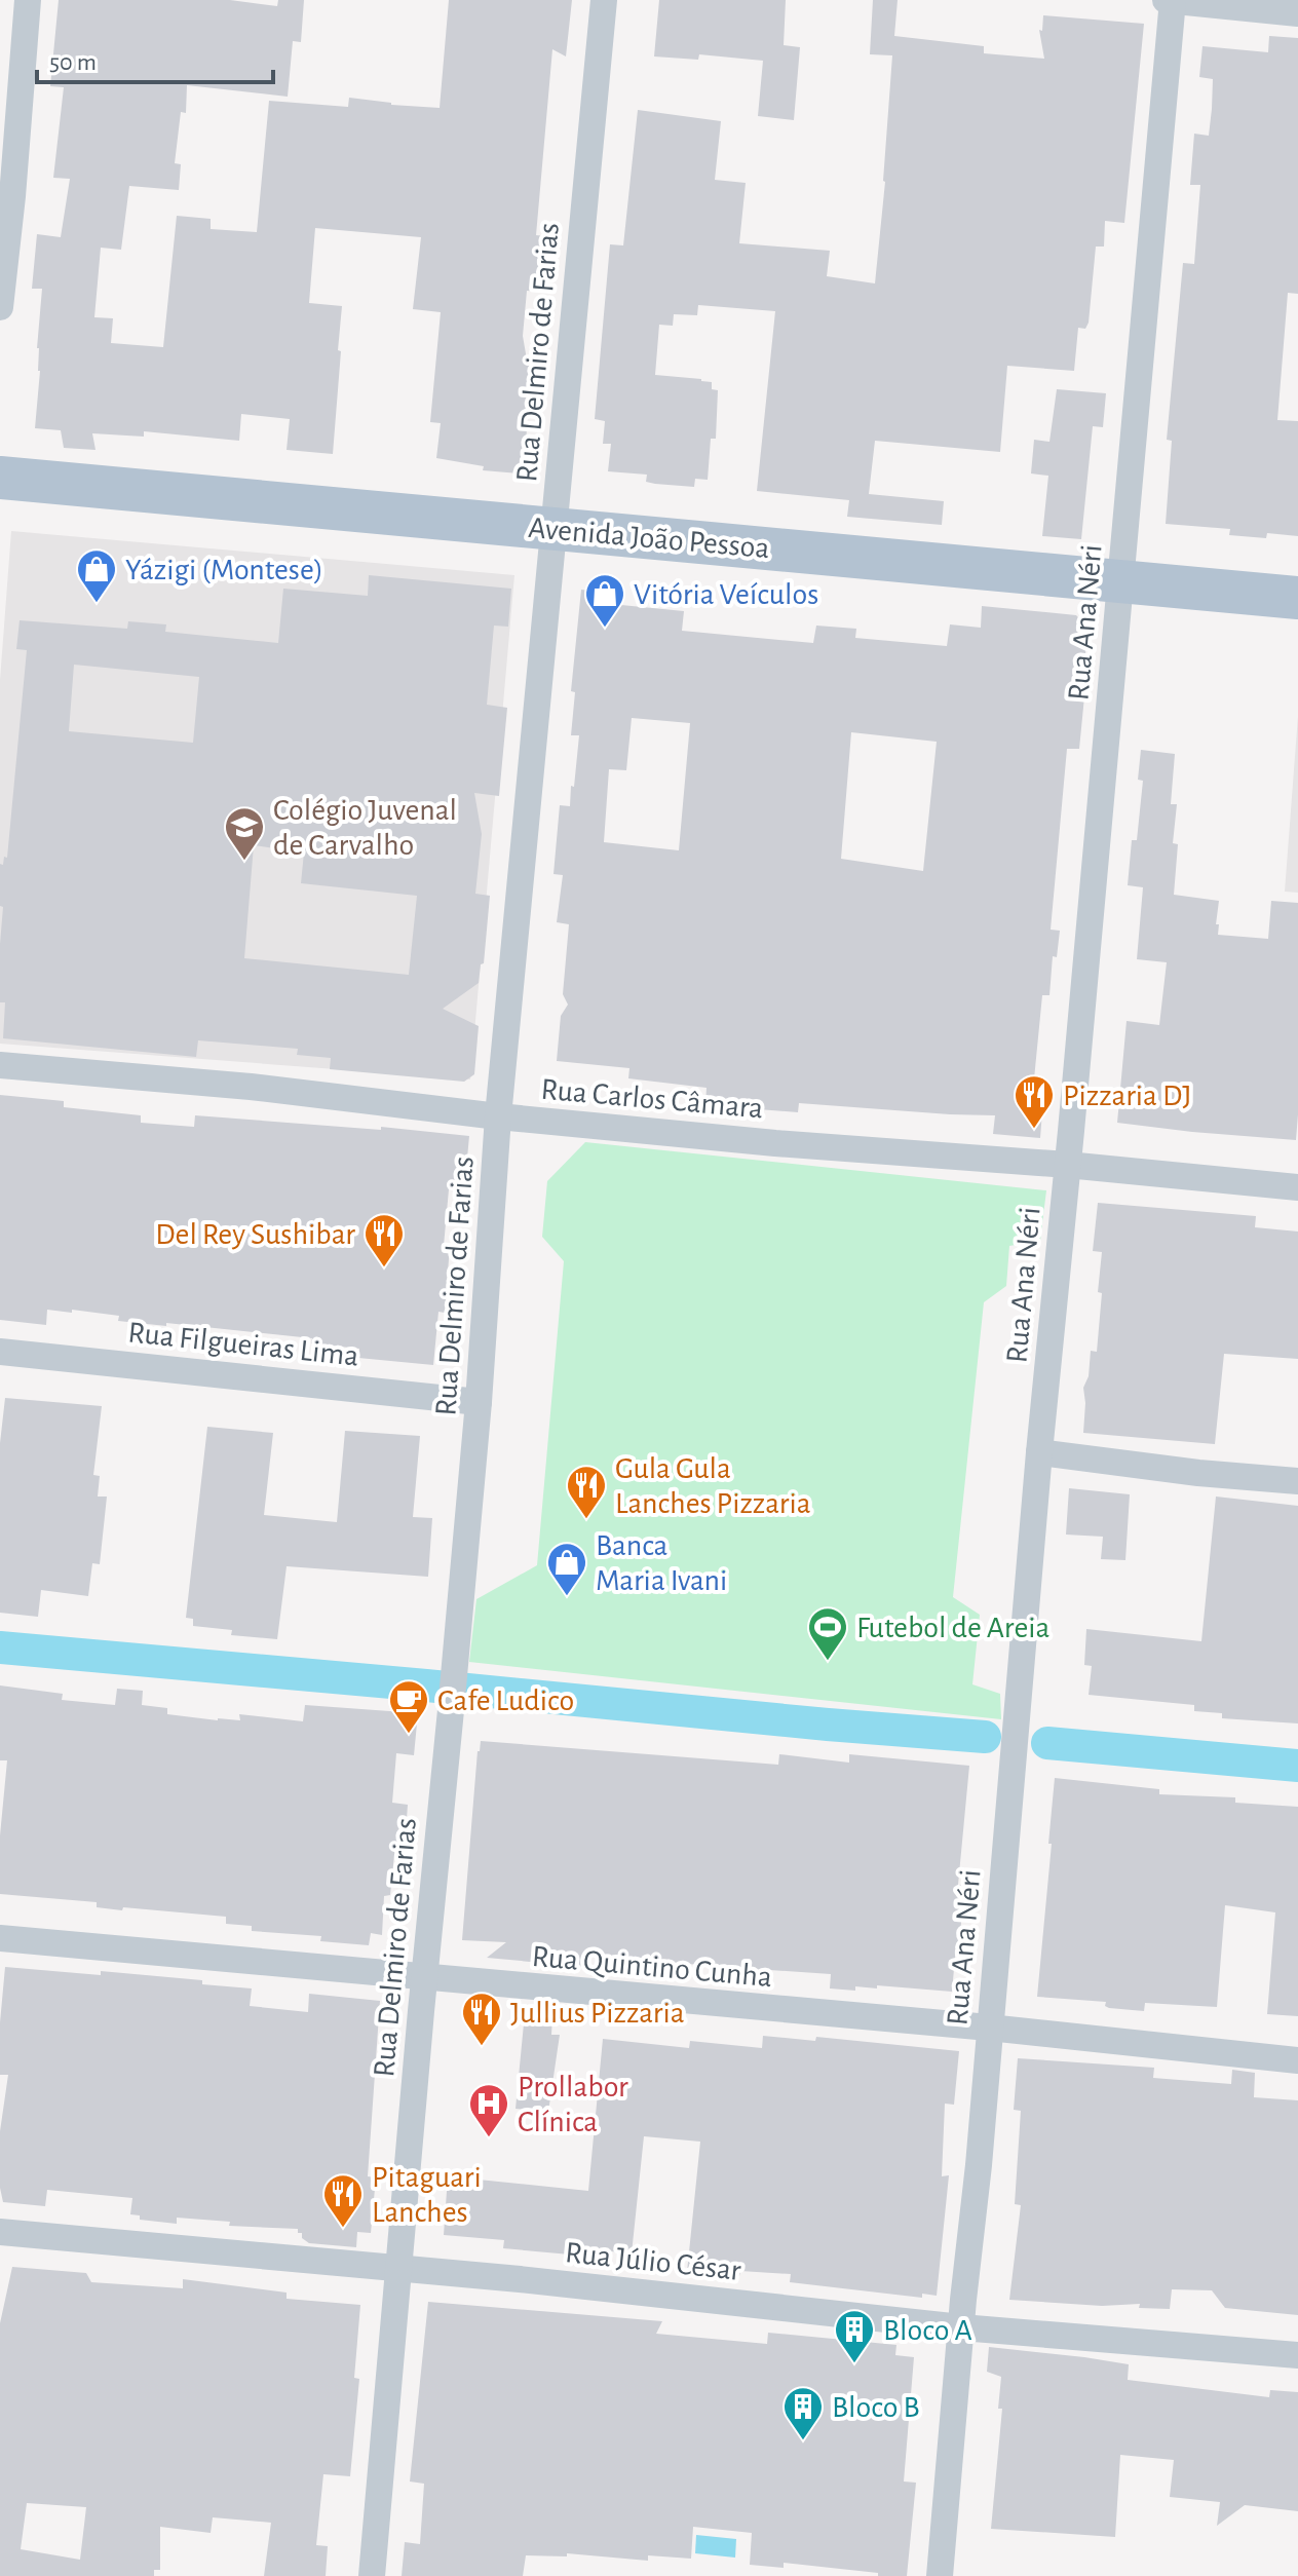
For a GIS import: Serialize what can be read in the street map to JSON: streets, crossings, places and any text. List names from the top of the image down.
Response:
{
  "streets": {
    "main road": ["Avenida João Pessoa"],
    "street": [
      "Rua Delmiro de Farias",
      "Rua Ana Néri",
      "Rua Carlos Câmara",
      "Rua Filgueiras Lima",
      "Rua Quintino Cunha",
      "Rua Júlio César"
    ]
  },
  "crossings": [
    ["Rua Delmiro de Farias", "Avenida João Pessoa"],
    ["Rua Delmiro de Farias", "Rua Carlos Câmara"],
    ["Rua Delmiro de Farias", "Rua Filgueiras Lima"],
    ["Rua Delmiro de Farias", "Rua Quintino Cunha"],
    ["Rua Delmiro de Farias", "Rua Júlio César"],
    ["Avenida João Pessoa", "Rua Ana Néri"],
    ["Rua Ana Néri", "Rua Carlos Câmara"],
    ["Rua Ana Néri", "Rua Quintino Cunha"],
    ["Rua Ana Néri", "Rua Júlio César"]
  ],
  "places": {
    "shop": ["Yázigi (Montese)", "Vitória Veículos", "Banca Maria Ivani"],
    "school or university": ["Colégio Juvenal de Carvalho"],
    "restaurant": [
      "Pizzaria DJ",
      "Del Rey Sushibar",
      "Gula Gula Lanches Pizzaria",
      "Jullius Pizzaria",
      "Pitaguari Lanches"
    ],
    "sports": ["Futebol de Areia"],
    "cafe": ["Cafe Ludico"],
    "hospital": ["Prollabor Clínica"],
    "building": ["Bloco A", "Bloco B"]
  },
  "scale_bar": "50 m"
}
